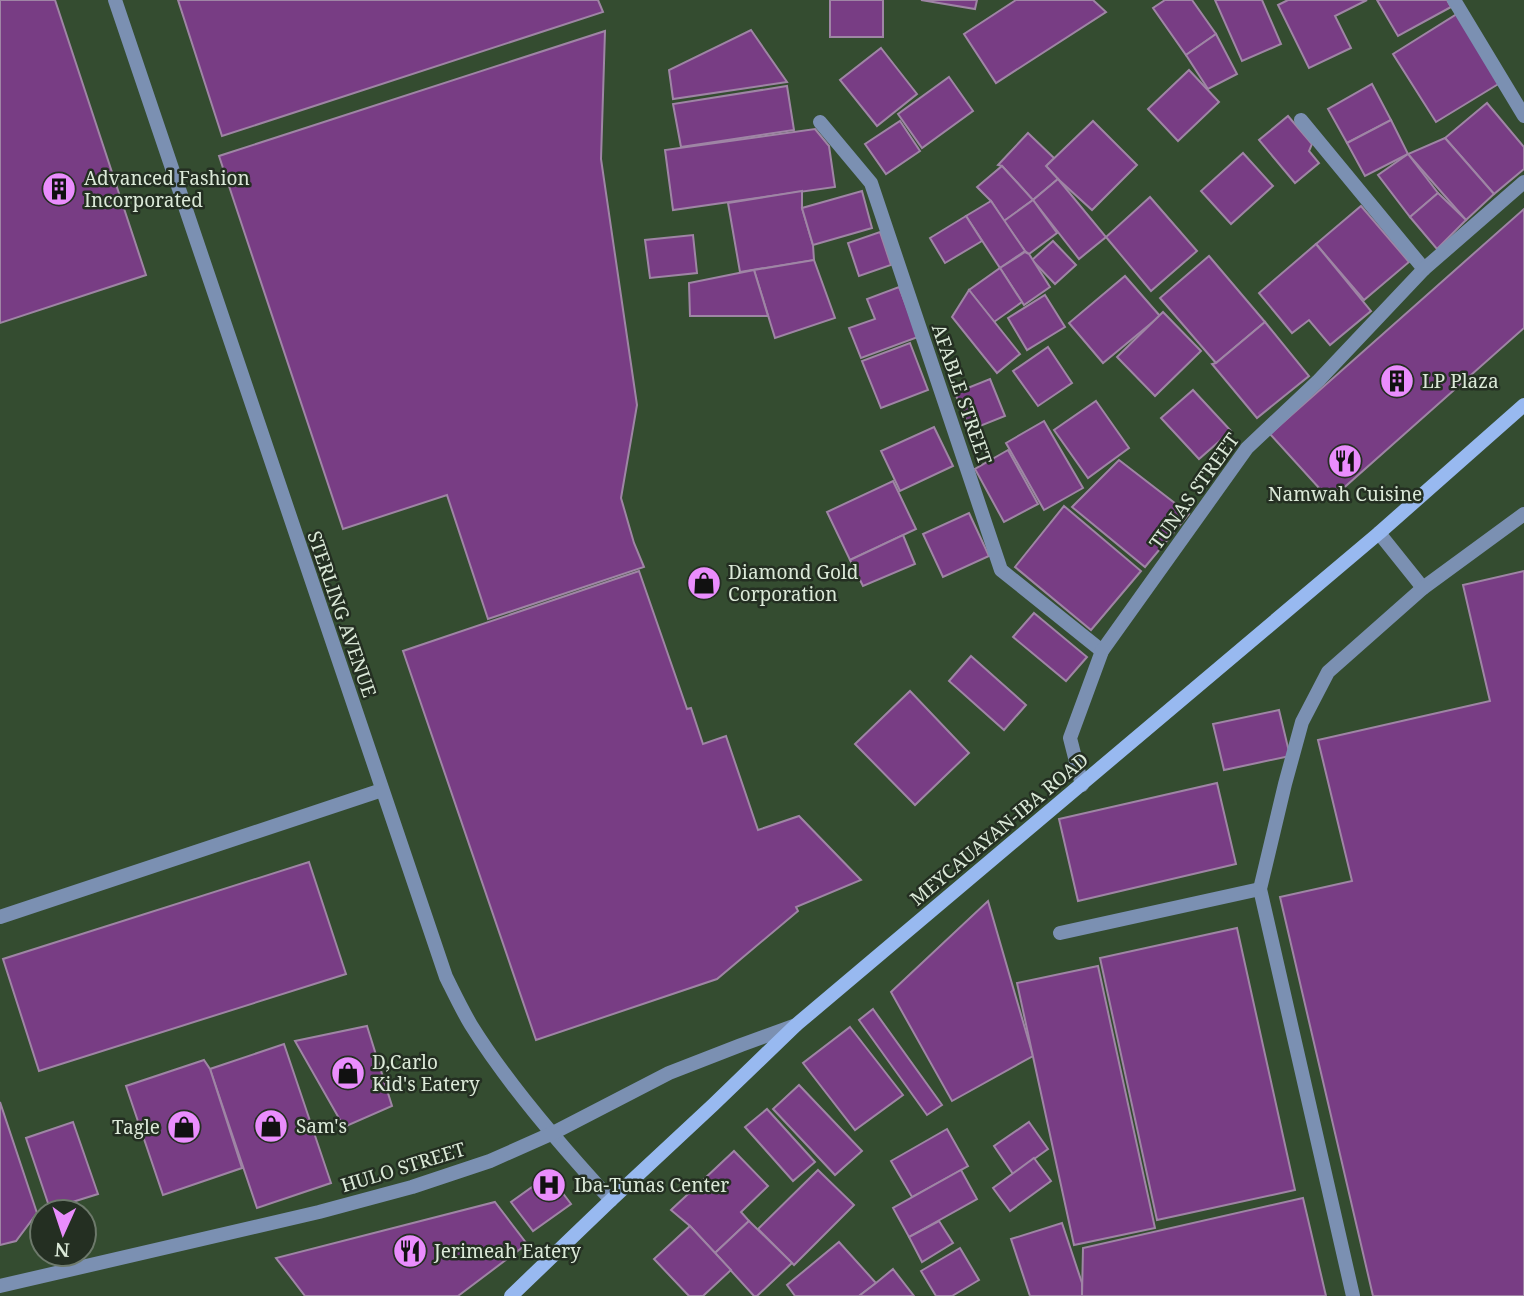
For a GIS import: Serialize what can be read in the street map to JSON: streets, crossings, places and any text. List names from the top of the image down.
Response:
{
  "streets": {
    "main road": ["MEYCAUAYAN-IBA ROAD"],
    "street": [
      "AFABLE STREET",
      "TUNAS STREET",
      "STERLING AVENUE",
      "HULO STREET"
    ]
  },
  "crossings": [
    ["AFABLE STREET", "TUNAS STREET"],
    ["TUNAS STREET", "MEYCAUAYAN-IBA ROAD"],
    ["STERLING AVENUE", "MEYCAUAYAN-IBA ROAD"],
    ["STERLING AVENUE", "HULO STREET"],
    ["MEYCAUAYAN-IBA ROAD", "HULO STREET"]
  ],
  "places": {
    "building": ["Advanced Fashion Incorporated", "LP Plaza"],
    "restaurant": ["Namwah Cuisine", "Jerimeah Eatery"],
    "shop": [
      "Diamond Gold Corporation",
      "D,Carlo Kid's Eatery",
      "Sam's",
      "Tagle"
    ],
    "hospital": ["Iba-Tunas Center"]
  },
  "north": "bottom"
}
